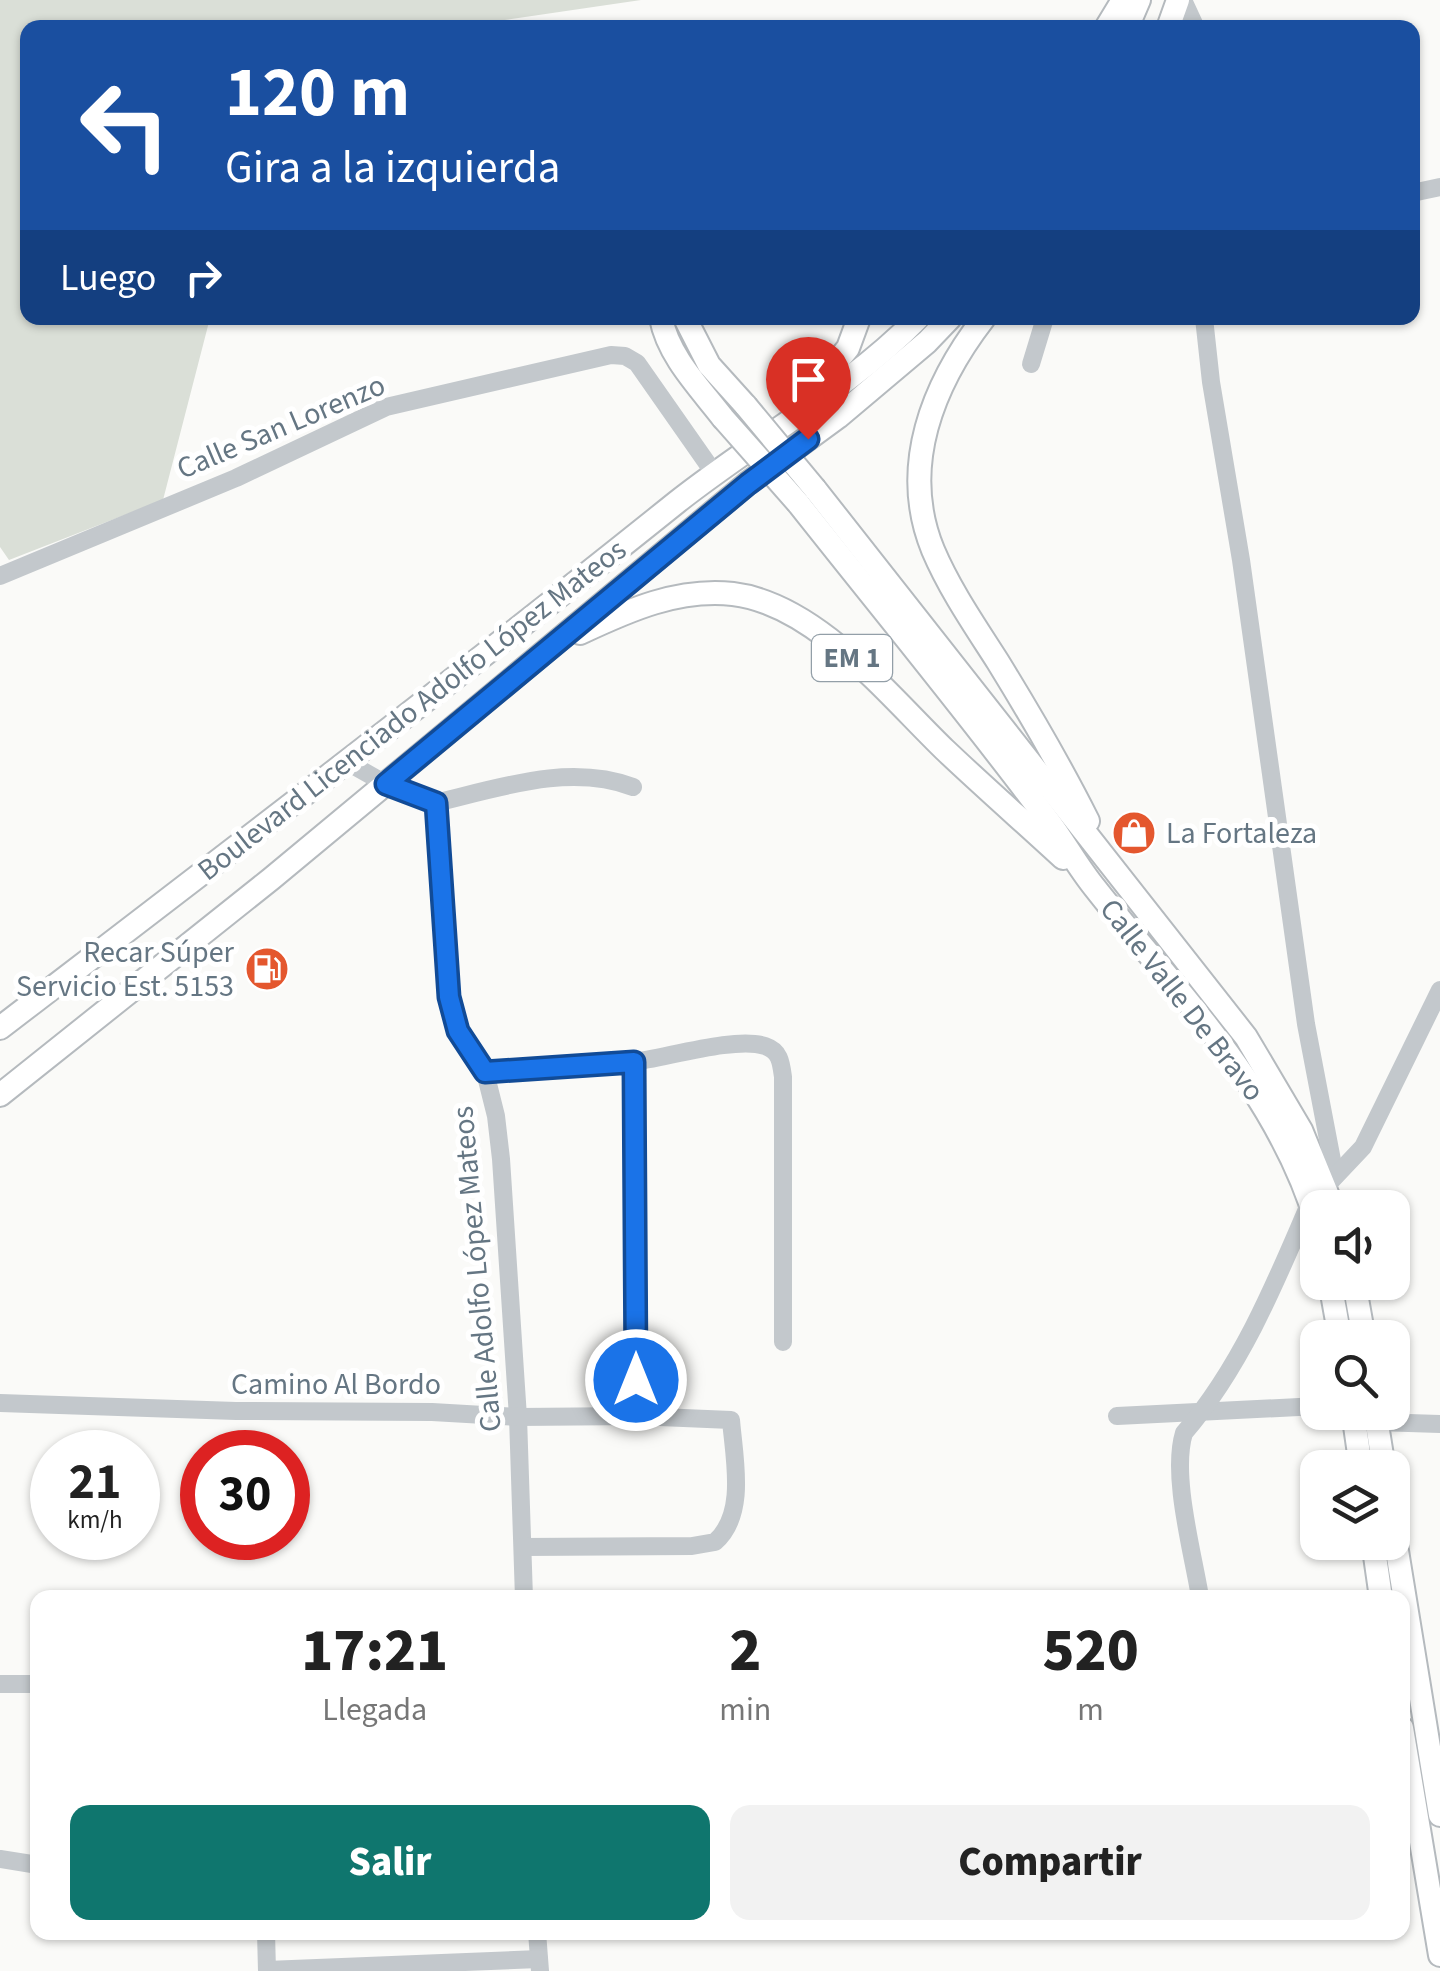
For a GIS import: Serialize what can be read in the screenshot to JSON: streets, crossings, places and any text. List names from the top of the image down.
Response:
{
  "streets": {
    "main road": ["EM 1", "Boulevard Licenciado Adolfo López Mateos", "Calle Valle De Bravo"],
    "street": ["Calle San Lorenzo", "Calle Adolfo López Mateos", "Camino Al Bordo"]
  },
  "crossings": [
    ["Calle San Lorenzo", "Boulevard Licenciado Adolfo López Mateos"],
    ["EM 1", "Boulevard Licenciado Adolfo López Mateos"],
    ["EM 1", "Calle Valle De Bravo"],
    ["Calle Adolfo López Mateos", "Camino Al Bordo"]
  ],
  "places": {
    "shop": ["La Fortaleza"],
    "fuel station": ["Recar Súper Servicio Est. 5153"]
  },
  "page": {
    "turn": ["120 m", "Gira a la izquierda"],
    "then": "Luego",
    "speed": "21 km/h",
    "limit": "30",
    "eta": [
      "17:21",
      "Llegada",
      "2",
      "min",
      "520",
      "m"
    ],
    "buttons": ["Salir", "Compartir"]
  }
}
